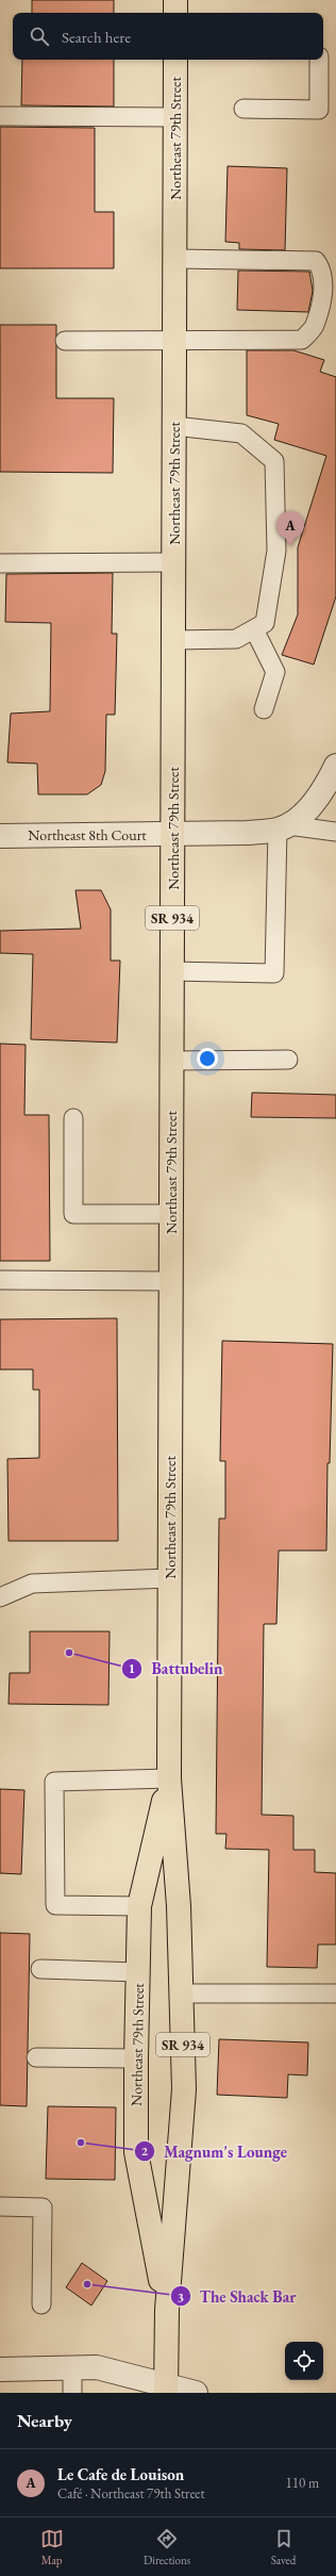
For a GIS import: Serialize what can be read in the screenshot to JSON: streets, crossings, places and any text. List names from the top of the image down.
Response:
{
  "streets": {
    "main road": ["Northeast 79th Street", "SR 934"],
    "street": ["Northeast 8th Court"]
  },
  "crossings": [
    ["Northeast 79th Street", "Northeast 8th Court"]
  ],
  "places": ["Battubelin", "Magnum's Lounge", "The Shack Bar"],
  "page": {
    "search": "Search here",
    "pins": "A",
    "heading": "Nearby",
    "list": [
      {
        "mark": "A",
        "name": "Le Cafe de Louison",
        "note": "Café · Northeast 79th Street",
        "value": "110 m"
      }
    ],
    "nav": ["Map", "Directions", "Saved"]
  }
}
